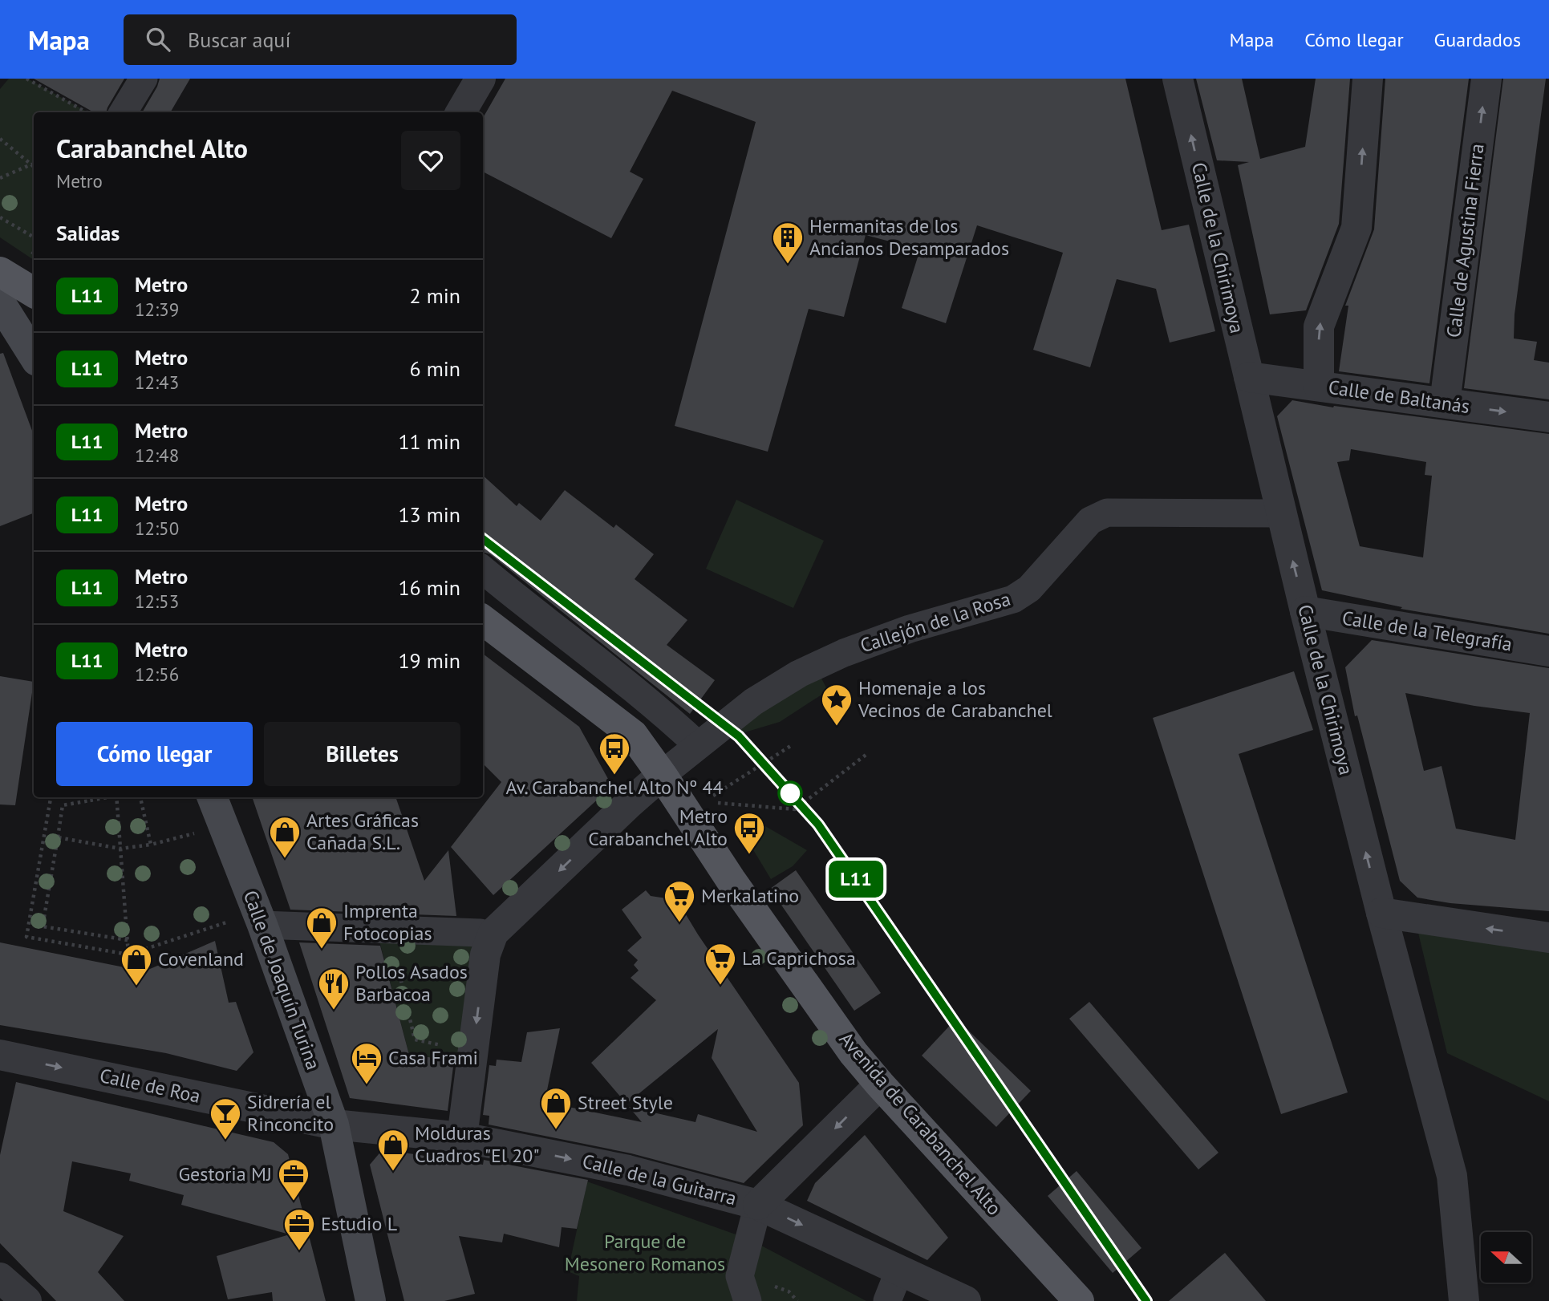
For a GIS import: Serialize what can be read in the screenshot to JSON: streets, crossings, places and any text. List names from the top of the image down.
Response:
{
  "streets": {
    "main road": ["Calle de Joaquín Turina", "Avenida de Carabanchel Alto"],
    "street": [
      "Calle de Agustina Fierra",
      "Calle de la Chirimoya",
      "Calle de Baltanás",
      "Callejón de la Rosa",
      "Calle de la Telegrafía",
      "Calle de Roa",
      "Calle de la Guitarra"
    ]
  },
  "crossings": [
    ["Calle de Agustina Fierra", "Calle de Baltanás"],
    ["Calle de la Chirimoya", "Calle de Baltanás"],
    ["Calle de la Chirimoya", "Callejón de la Rosa"],
    ["Calle de la Chirimoya", "Calle de la Telegrafía"],
    ["Callejón de la Rosa", "Avenida de Carabanchel Alto"],
    ["Calle de Joaquín Turina", "Calle de Roa"],
    ["Calle de Joaquín Turina", "Calle de la Guitarra"],
    ["Calle de Roa", "Calle de la Guitarra"]
  ],
  "one_way": ["Calle de la Guitarra"],
  "parks": ["Parque de Mesonero Romanos"],
  "places": {
    "building": ["Hermanitas de los Ancianos Desamparados"],
    "place": ["Homenaje a los Vecinos de Carabanchel"],
    "bus stop": ["Av. Carabanchel Alto Nº 44", "Metro Carabanchel Alto"],
    "shop": [
      "Artes Gráficas Cañada S.L.",
      "Imprenta Fotocopias",
      "Covenland",
      "Street Style",
      "Molduras Cuadros \"El 20\""
    ],
    "supermarket": ["Merkalatino", "La Caprichosa"],
    "restaurant": ["Pollos Asados Barbacoa"],
    "hotel": ["Casa Frami"],
    "bar": ["Sidrería el Rinconcito"],
    "office": ["Gestoria MJ", "Estudio L"]
  },
  "lines": ["metro line L11"],
  "north": "left",
  "page": {
    "header": "Mapa",
    "search": "Buscar aquí",
    "nav": ["Mapa", "Cómo llegar", "Guardados"],
    "on_map": "L11",
    "heading": [
      ["Carabanchel Alto", "Metro"],
      "Salidas"
    ],
    "list": [
      {
        "mark": "L11",
        "name": "Metro",
        "note": "12:39",
        "value": "2 min"
      },
      {
        "mark": "L11",
        "name": "Metro",
        "note": "12:43",
        "value": "6 min"
      },
      {
        "mark": "L11",
        "name": "Metro",
        "note": "12:48",
        "value": "11 min"
      },
      {
        "mark": "L11",
        "name": "Metro",
        "note": "12:50",
        "value": "13 min"
      },
      {
        "mark": "L11",
        "name": "Metro",
        "note": "12:53",
        "value": "16 min"
      },
      {
        "mark": "L11",
        "name": "Metro",
        "note": "12:56",
        "value": "19 min"
      }
    ],
    "buttons": ["Cómo llegar", "Billetes"]
  }
}
